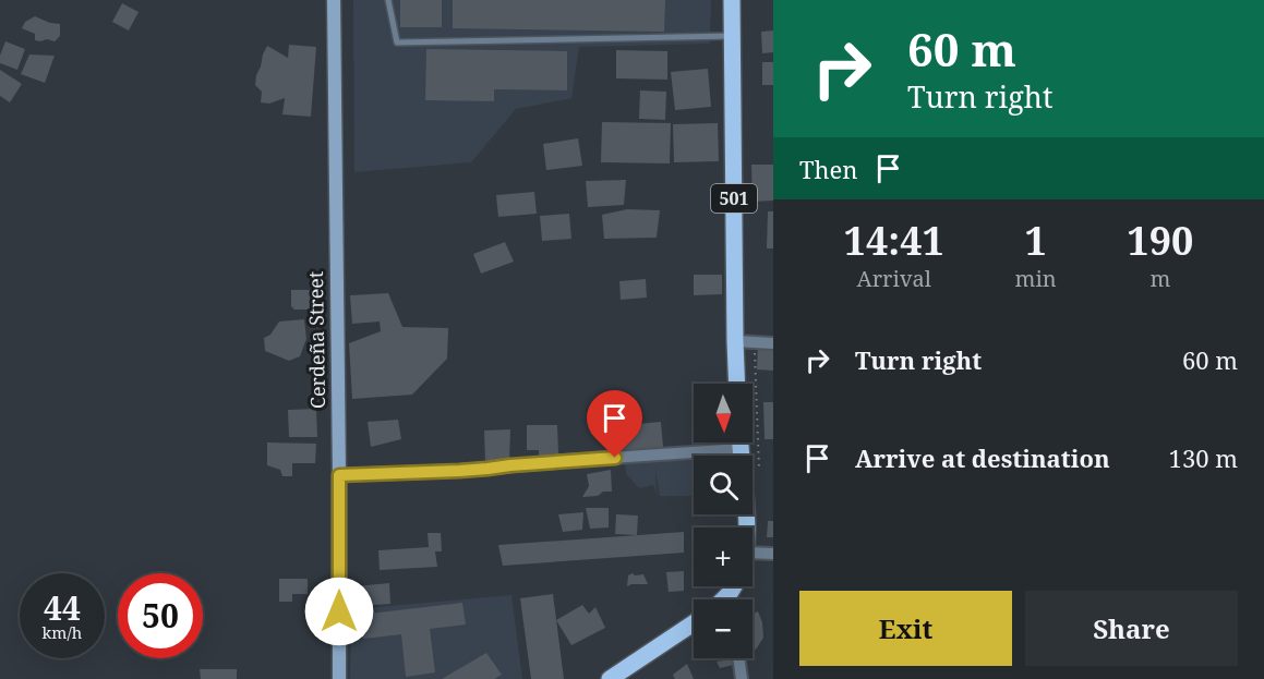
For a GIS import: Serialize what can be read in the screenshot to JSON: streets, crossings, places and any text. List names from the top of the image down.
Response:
{
  "streets": {
    "main road": ["501", "Cerdeña Street"]
  },
  "north": "bottom",
  "page": {
    "turn": ["60 m", "Turn right"],
    "then": "Then",
    "eta": [
      "14:41",
      "Arrival",
      "1",
      "min",
      "190",
      "m"
    ],
    "list": [
      {
        "name": "Turn right",
        "value": "60 m"
      },
      {
        "name": "Arrive at destination",
        "value": "130 m"
      }
    ],
    "map_buttons": ["+", "−"],
    "speed": "44 km/h",
    "limit": "50",
    "buttons": ["Exit", "Share"]
  }
}
